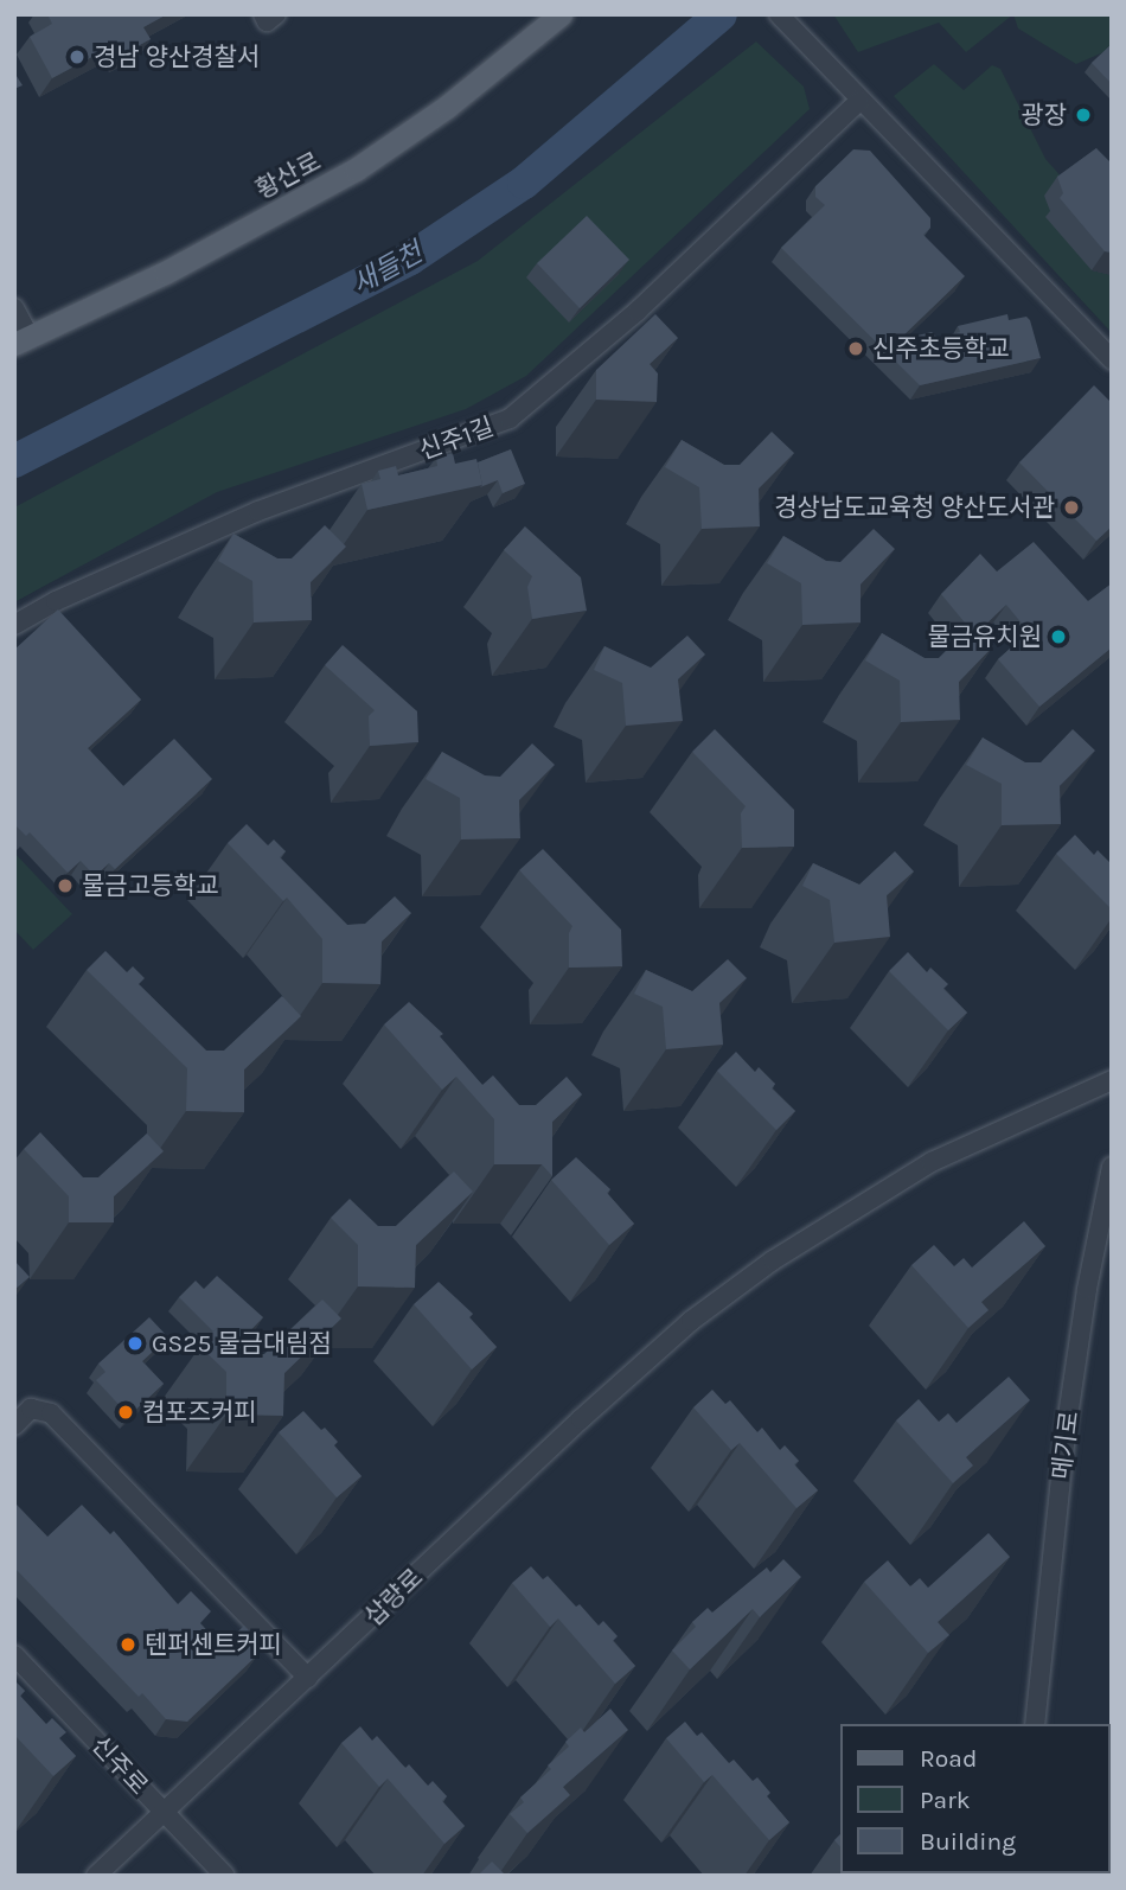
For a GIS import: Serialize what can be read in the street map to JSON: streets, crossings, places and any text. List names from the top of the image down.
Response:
{
  "streets": {
    "main road": ["황산로"],
    "street": [
      "신주1길",
      "메기로",
      "삽량로",
      "신주로"
    ]
  },
  "crossings": [
    ["삽량로", "신주로"]
  ],
  "water": ["새들천"],
  "places": [
    "경남 양산경찰서",
    "광장",
    "신주초등학교",
    "경상남도교육청 양산도서관",
    "물금유치원",
    "물금고등학교",
    "GS25 물금대림점",
    "컴포즈커피",
    "텐퍼센트커피"
  ],
  "legend": ["Road", "Park", "Building"]
}
